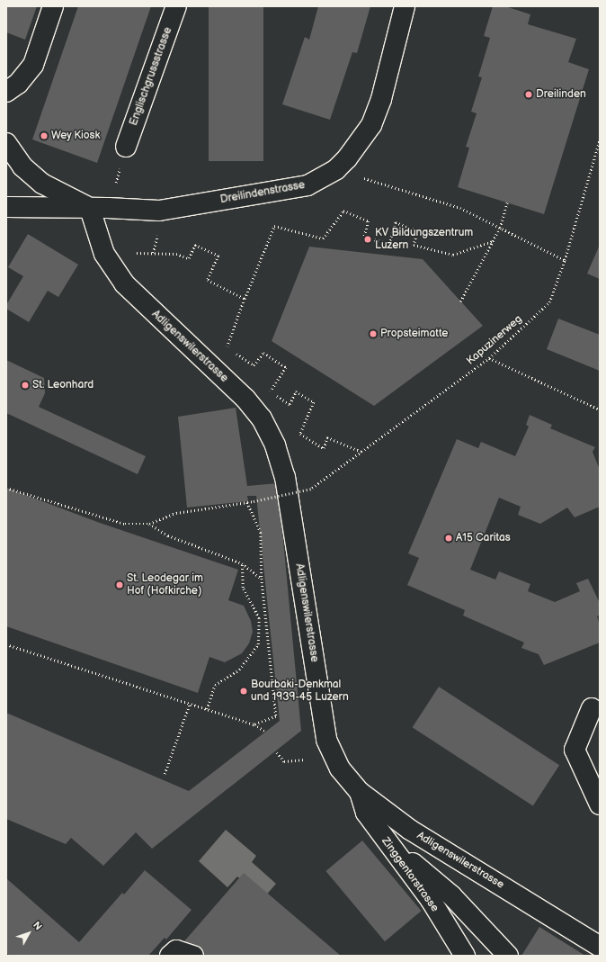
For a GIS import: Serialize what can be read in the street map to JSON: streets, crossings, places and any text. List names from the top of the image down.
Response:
{
  "streets": {
    "street": [
      "Englischgrussstrasse",
      "Dreilindenstrasse",
      "Adligenswilerstrasse",
      "Zinggentorstrasse"
    ],
    "path": ["Kapuzinerweg"]
  },
  "crossings": [
    ["Dreilindenstrasse", "Adligenswilerstrasse"],
    ["Adligenswilerstrasse", "Zinggentorstrasse"]
  ],
  "places": [
    "Dreilinden",
    "Wey Kiosk",
    "KV Bildungszentrum Luzern",
    "Propsteimatte",
    "St. Leonhard",
    "A15 Caritas",
    "St. Leodegar im Hof (Hofkirche)",
    "Bourbaki-Denkmal und 1939-45 Luzern"
  ],
  "north": "top right"
}
